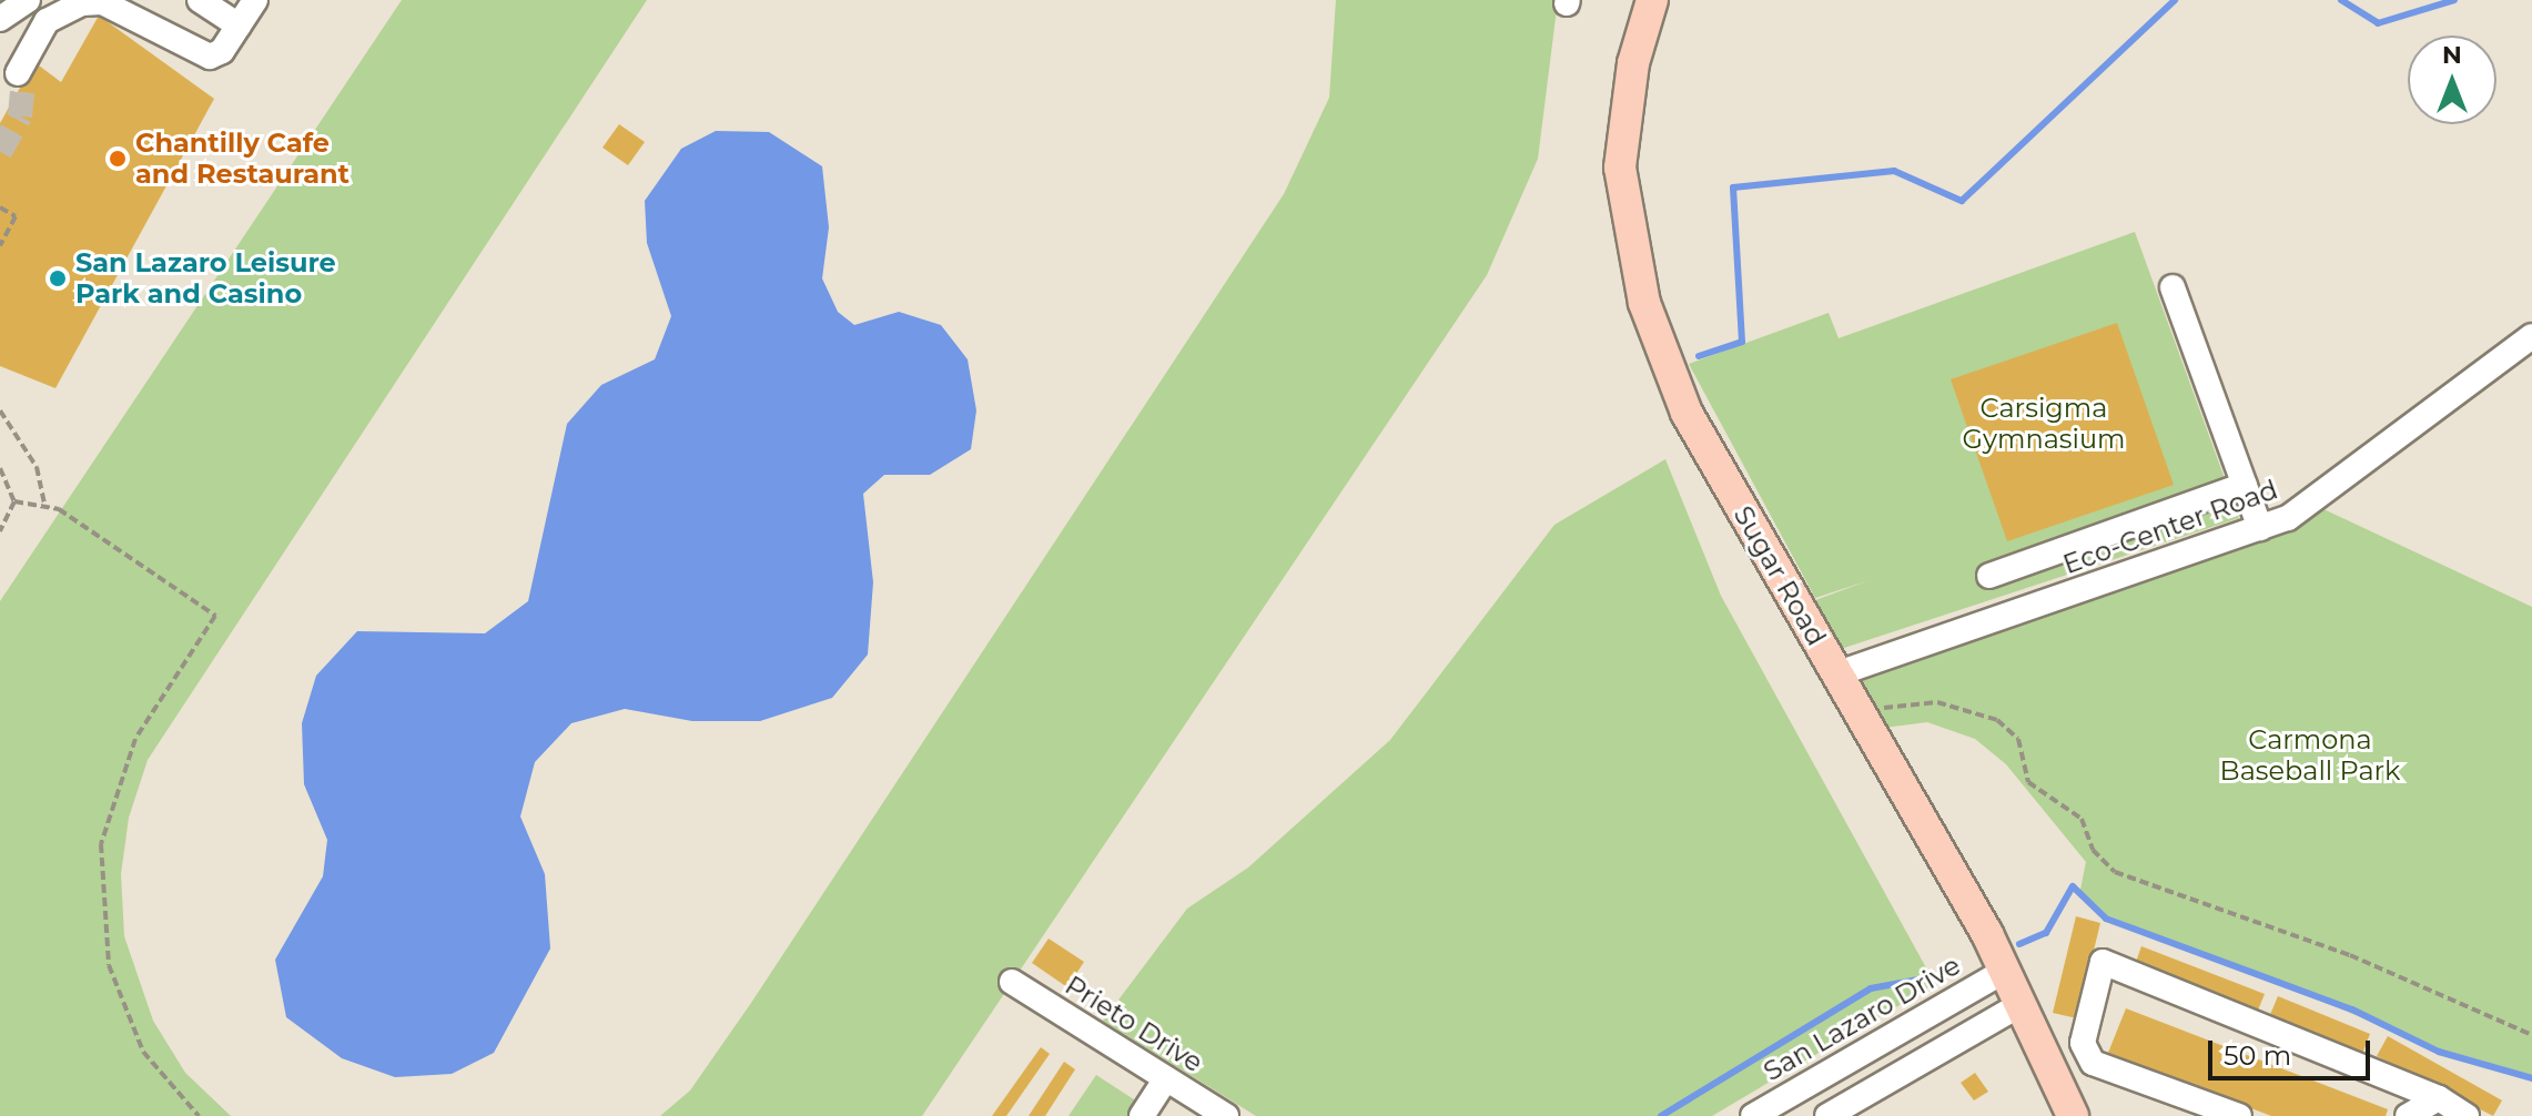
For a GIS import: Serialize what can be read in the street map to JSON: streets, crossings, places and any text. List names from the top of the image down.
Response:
{
  "streets": {
    "main road": ["Sugar Road"],
    "street": ["Eco-Center Road", "San Lazaro Drive", "Prieto Drive"]
  },
  "crossings": [
    ["Eco-Center Road", "Sugar Road"],
    ["Sugar Road", "San Lazaro Drive"]
  ],
  "parks": ["Carsigma Gymnasium", "Carmona Baseball Park"],
  "places": ["Chantilly Cafe and Restaurant", "San Lazaro Leisure Park and Casino"],
  "scale_bar": "50 m",
  "north": "top"
}
